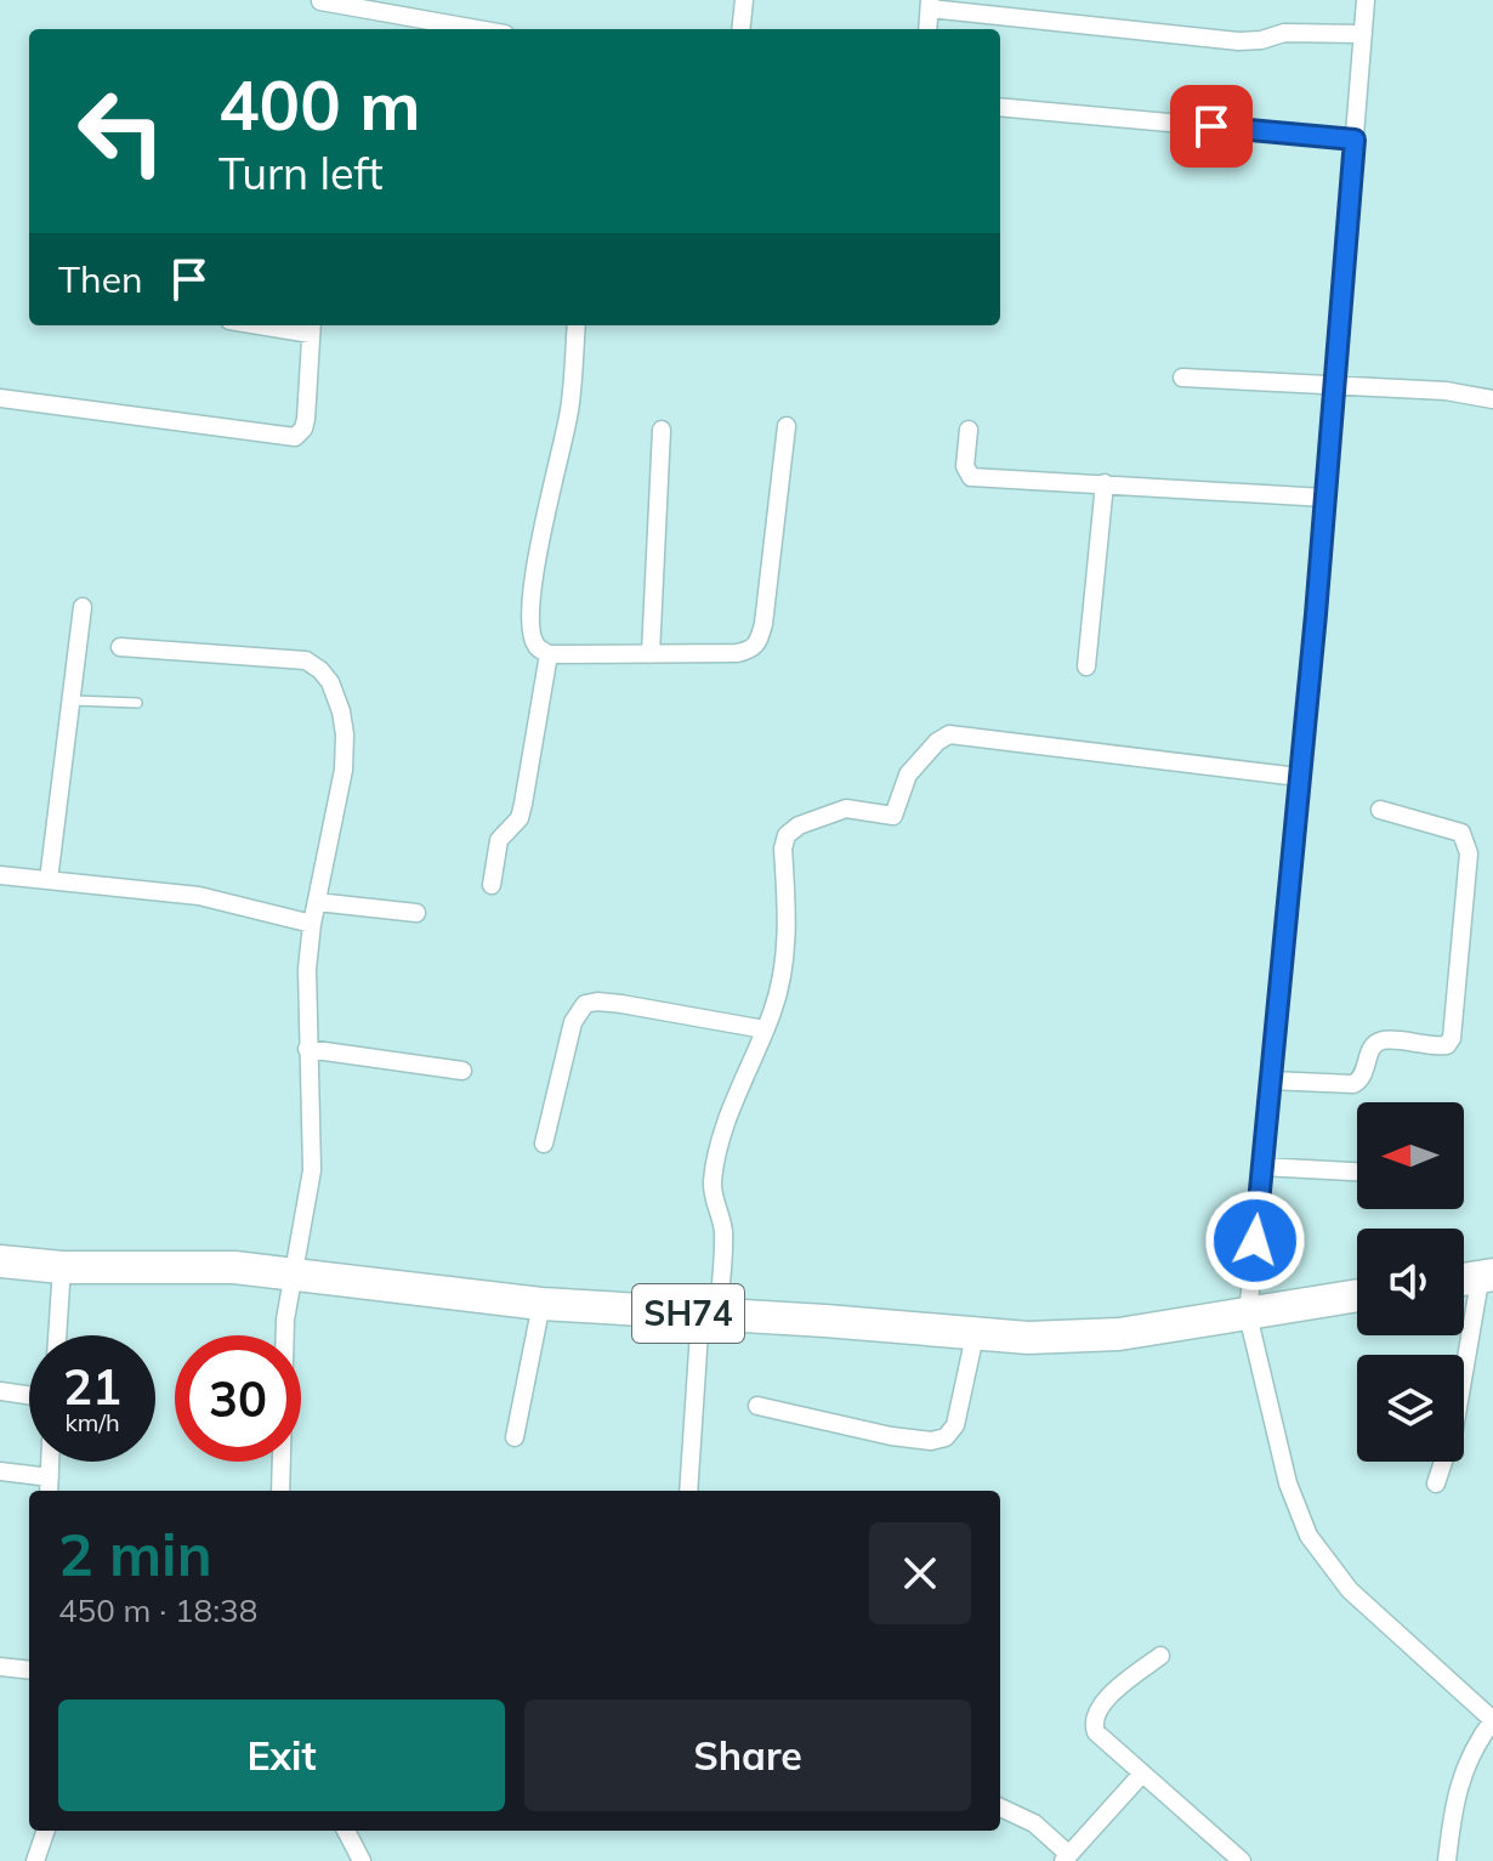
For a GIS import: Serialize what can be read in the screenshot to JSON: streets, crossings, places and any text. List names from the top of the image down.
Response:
{
  "streets": {
    "highway": ["SH74"]
  },
  "north": "left",
  "page": {
    "turn": ["400 m", "Turn left"],
    "then": "Then",
    "speed": "21 km/h",
    "limit": "30",
    "heading": ["2 min", "450 m · 18:38"],
    "buttons": ["Exit", "Share"]
  }
}
